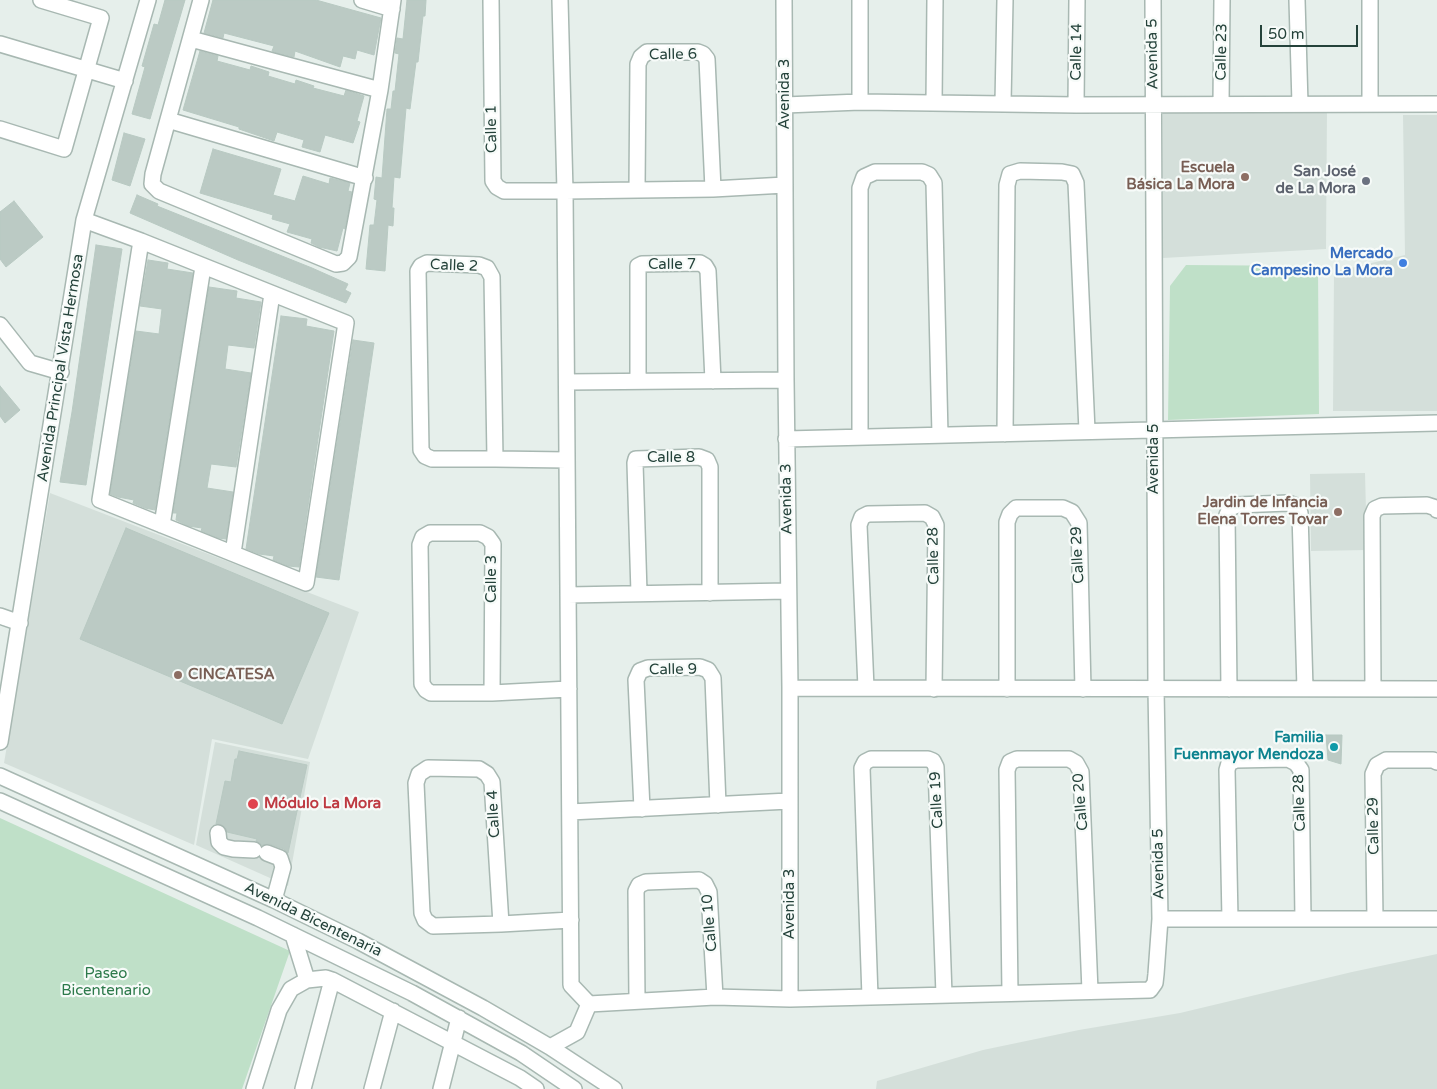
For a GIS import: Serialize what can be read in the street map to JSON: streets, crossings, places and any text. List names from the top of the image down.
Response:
{
  "streets": {
    "street": [
      "Calle 14",
      "Calle 23",
      "Avenida 5",
      "Calle 6",
      "Avenida 3",
      "Calle 1",
      "Calle 7",
      "Calle 2",
      "Avenida Principal Vista Hermosa",
      "Calle 8",
      "Calle 29",
      "Calle 28",
      "Calle 3",
      "Calle 9",
      "Calle 19",
      "Calle 20",
      "Calle 4",
      "Avenida Bicentenaria",
      "Calle 10"
    ]
  },
  "crossings": [
    ["Avenida 5", "Calle 20"],
    ["Calle 6", "Calle 1"],
    ["Avenida 3", "Calle 1"]
  ],
  "parks": ["Paseo Bicentenario"],
  "places": [
    "Escuela Básica La Mora",
    "San José de La Mora",
    "Mercado Campesino La Mora",
    "Jardin de Infancia Elena Torres Tovar",
    "CINCATESA",
    "Familia Fuenmayor Mendoza",
    "Módulo La Mora"
  ],
  "scale_bar": "50 m"
}
